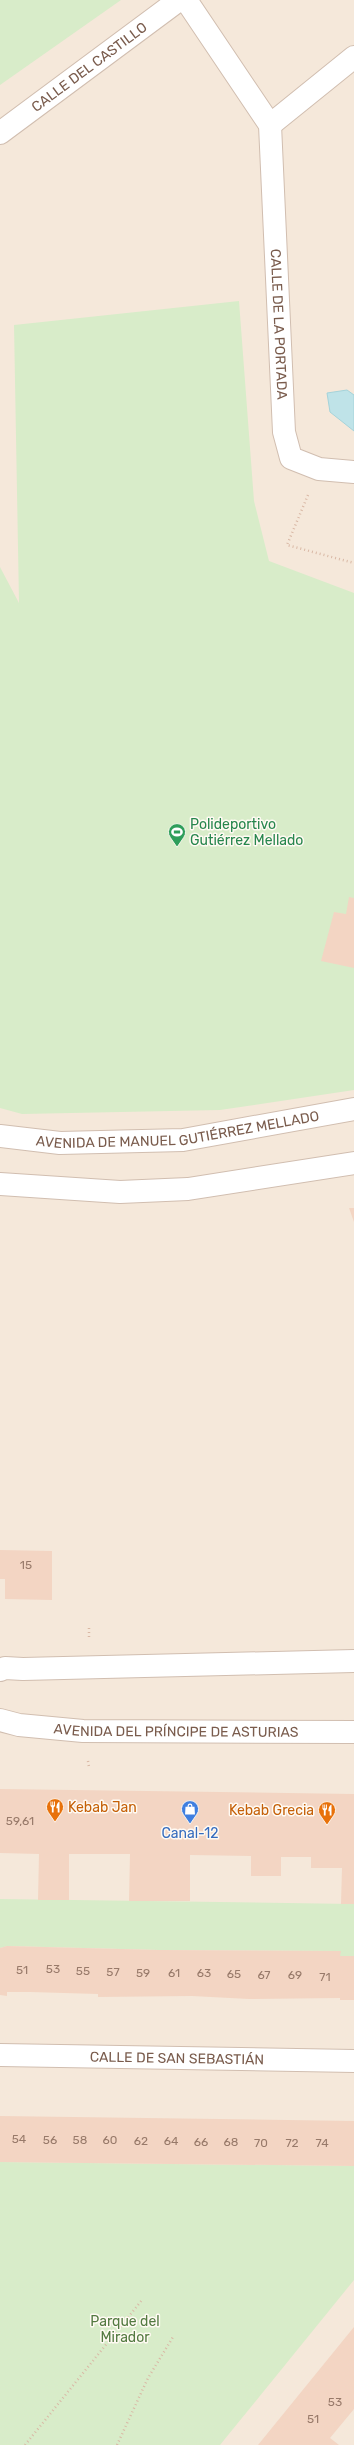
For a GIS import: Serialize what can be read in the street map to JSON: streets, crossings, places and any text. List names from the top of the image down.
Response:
{
  "streets": {
    "street": [
      "CALLE DEL CASTILLO",
      "CALLE DE LA PORTADA",
      "AVENIDA DE MANUEL GUTIÉRREZ MELLADO",
      "AVENIDA DEL PRÍNCIPE DE ASTURIAS",
      "CALLE DE SAN SEBASTIÁN"
    ]
  },
  "parks": ["Parque del Mirador"],
  "places": {
    "sports": ["Polideportivo Gutiérrez Mellado"],
    "restaurant": ["Kebab Jan", "Kebab Grecia"],
    "shop": ["Canal-12"]
  },
  "house_numbers": [
    "15",
    "59,61",
    "53",
    "51",
    "55",
    "57",
    "59",
    "61",
    "63",
    "65",
    "67",
    "69",
    "71",
    "54",
    "56",
    "58",
    "60",
    "62",
    "64",
    "66",
    "68",
    "70",
    "72",
    "74",
    "53",
    "51"
  ]
}
